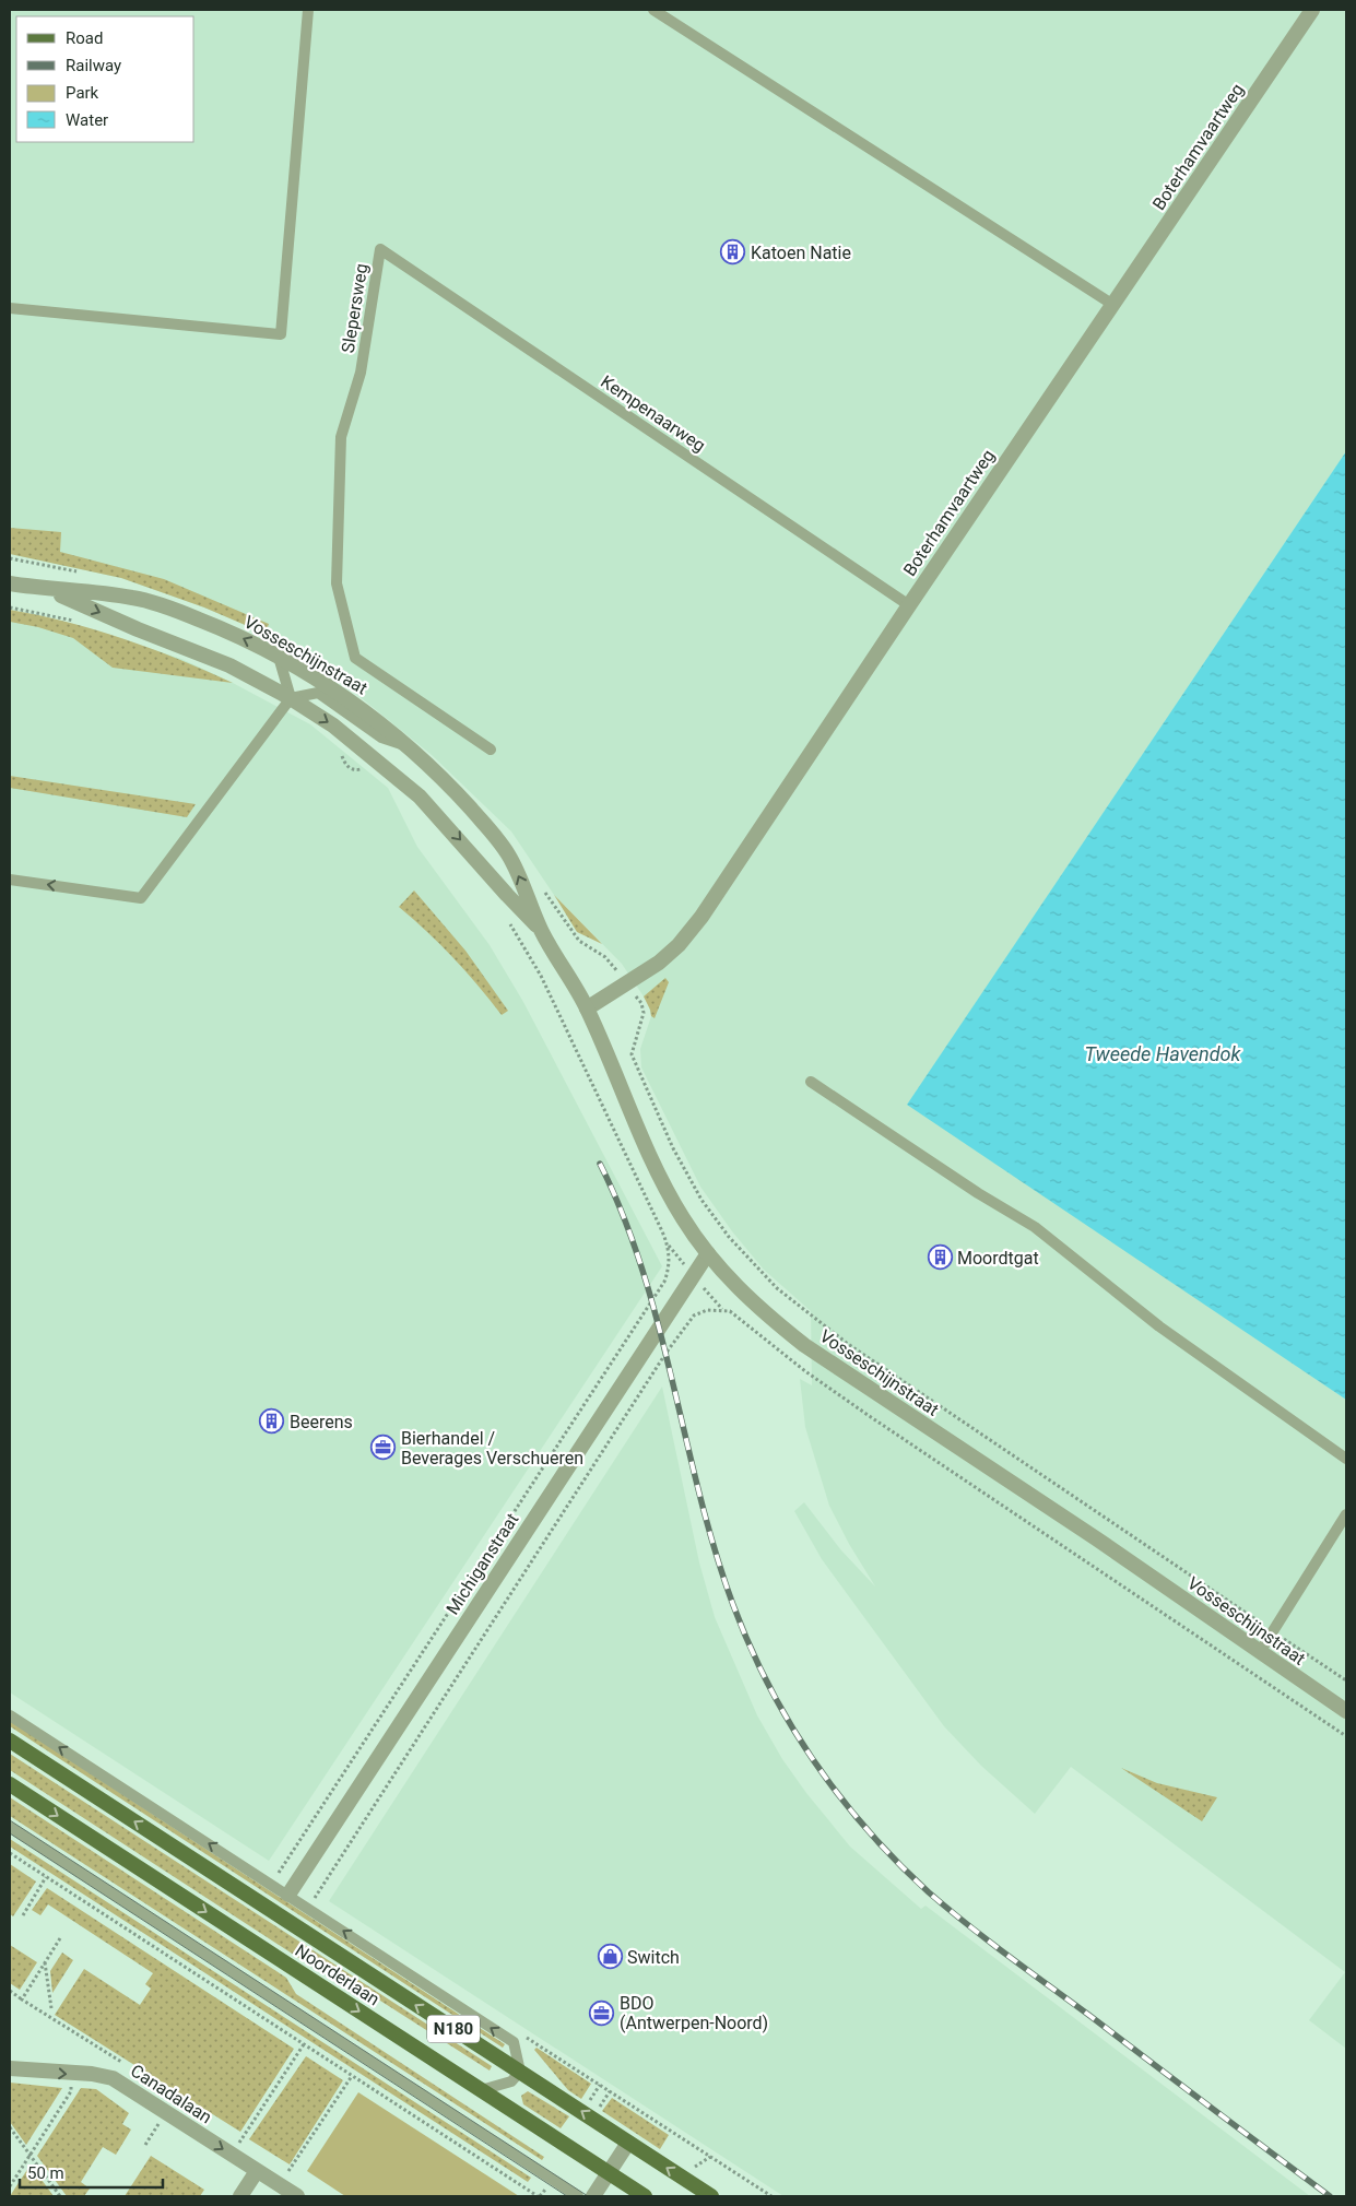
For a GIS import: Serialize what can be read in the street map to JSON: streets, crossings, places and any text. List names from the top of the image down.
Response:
{
  "streets": {
    "main road": ["Noorderlaan", "N180"],
    "street": [
      "Boterhamvaartweg",
      "Vosseschijnstraat",
      "Michiganstraat",
      "Canadalaan"
    ],
    "lane": ["Slepersweg", "Kempenaarweg"]
  },
  "crossings": [
    ["Boterhamvaartweg", "Kempenaarweg"],
    ["Boterhamvaartweg", "Vosseschijnstraat"],
    ["Slepersweg", "Kempenaarweg"],
    ["Vosseschijnstraat", "Michiganstraat"]
  ],
  "one_way": ["Canadalaan"],
  "water": ["Tweede Havendok"],
  "places": {
    "building": ["Katoen Natie", "Moordtgat", "Beerens"],
    "office": ["Bierhandel / Beverages Verschueren", "BDO (Antwerpen-Noord)"],
    "shop": ["Switch"]
  },
  "legend": [
    "Road",
    "Railway",
    "Park",
    "Water"
  ],
  "scale_bar": "50 m"
}
